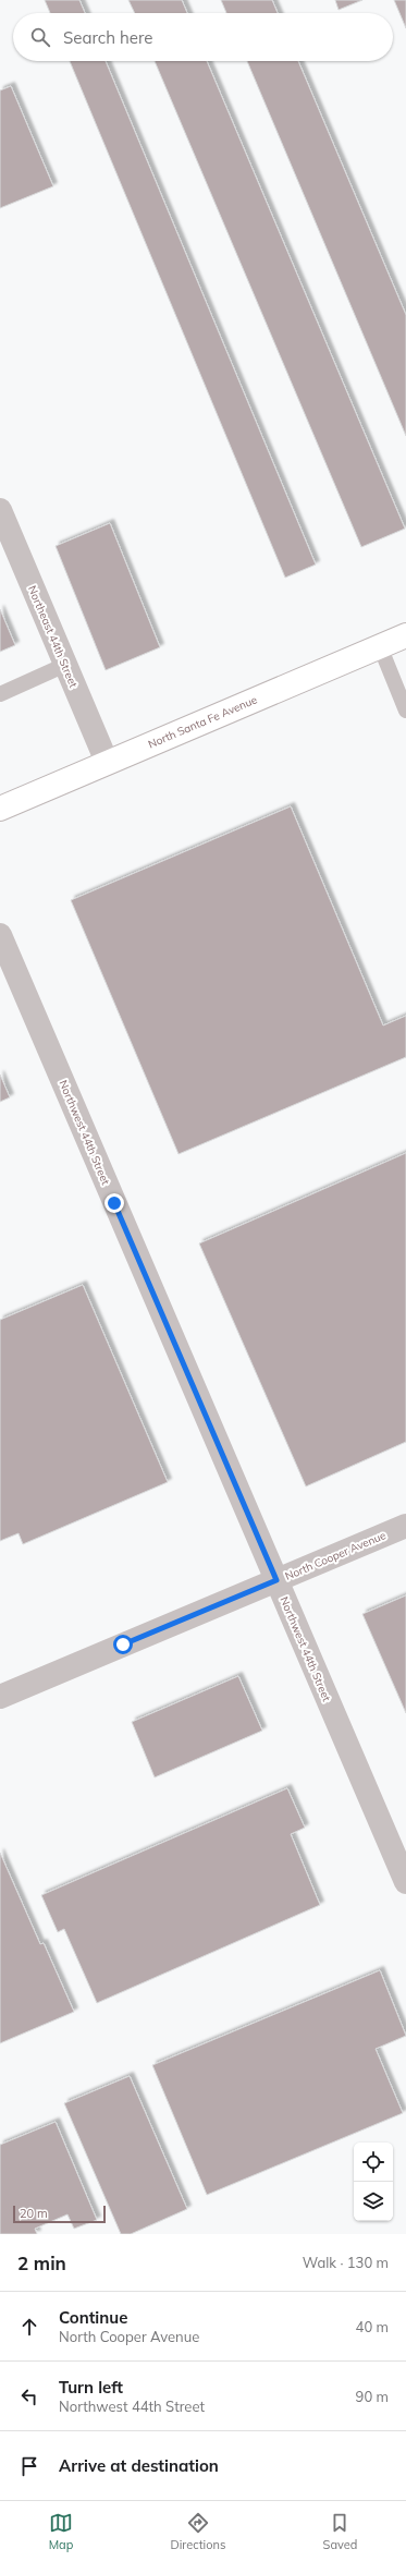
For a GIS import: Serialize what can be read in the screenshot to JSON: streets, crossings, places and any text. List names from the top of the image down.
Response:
{
  "streets": {
    "main road": ["North Santa Fe Avenue"],
    "street": ["Northeast 44th Street", "Northwest 44th Street", "North Cooper Avenue"]
  },
  "crossings": [
    ["Northeast 44th Street", "North Santa Fe Avenue"],
    ["Northwest 44th Street", "North Cooper Avenue"]
  ],
  "scale_bar": "20 m",
  "page": {
    "search": "Search here",
    "scale": "20 m",
    "heading": ["2 min", "Walk · 130 m"],
    "list": [
      ["Continue", "North Cooper Avenue", "40 m"],
      ["Turn left", "Northwest 44th Street", "90 m"],
      "Arrive at destination"
    ],
    "nav": ["Map", "Directions", "Saved"]
  }
}
